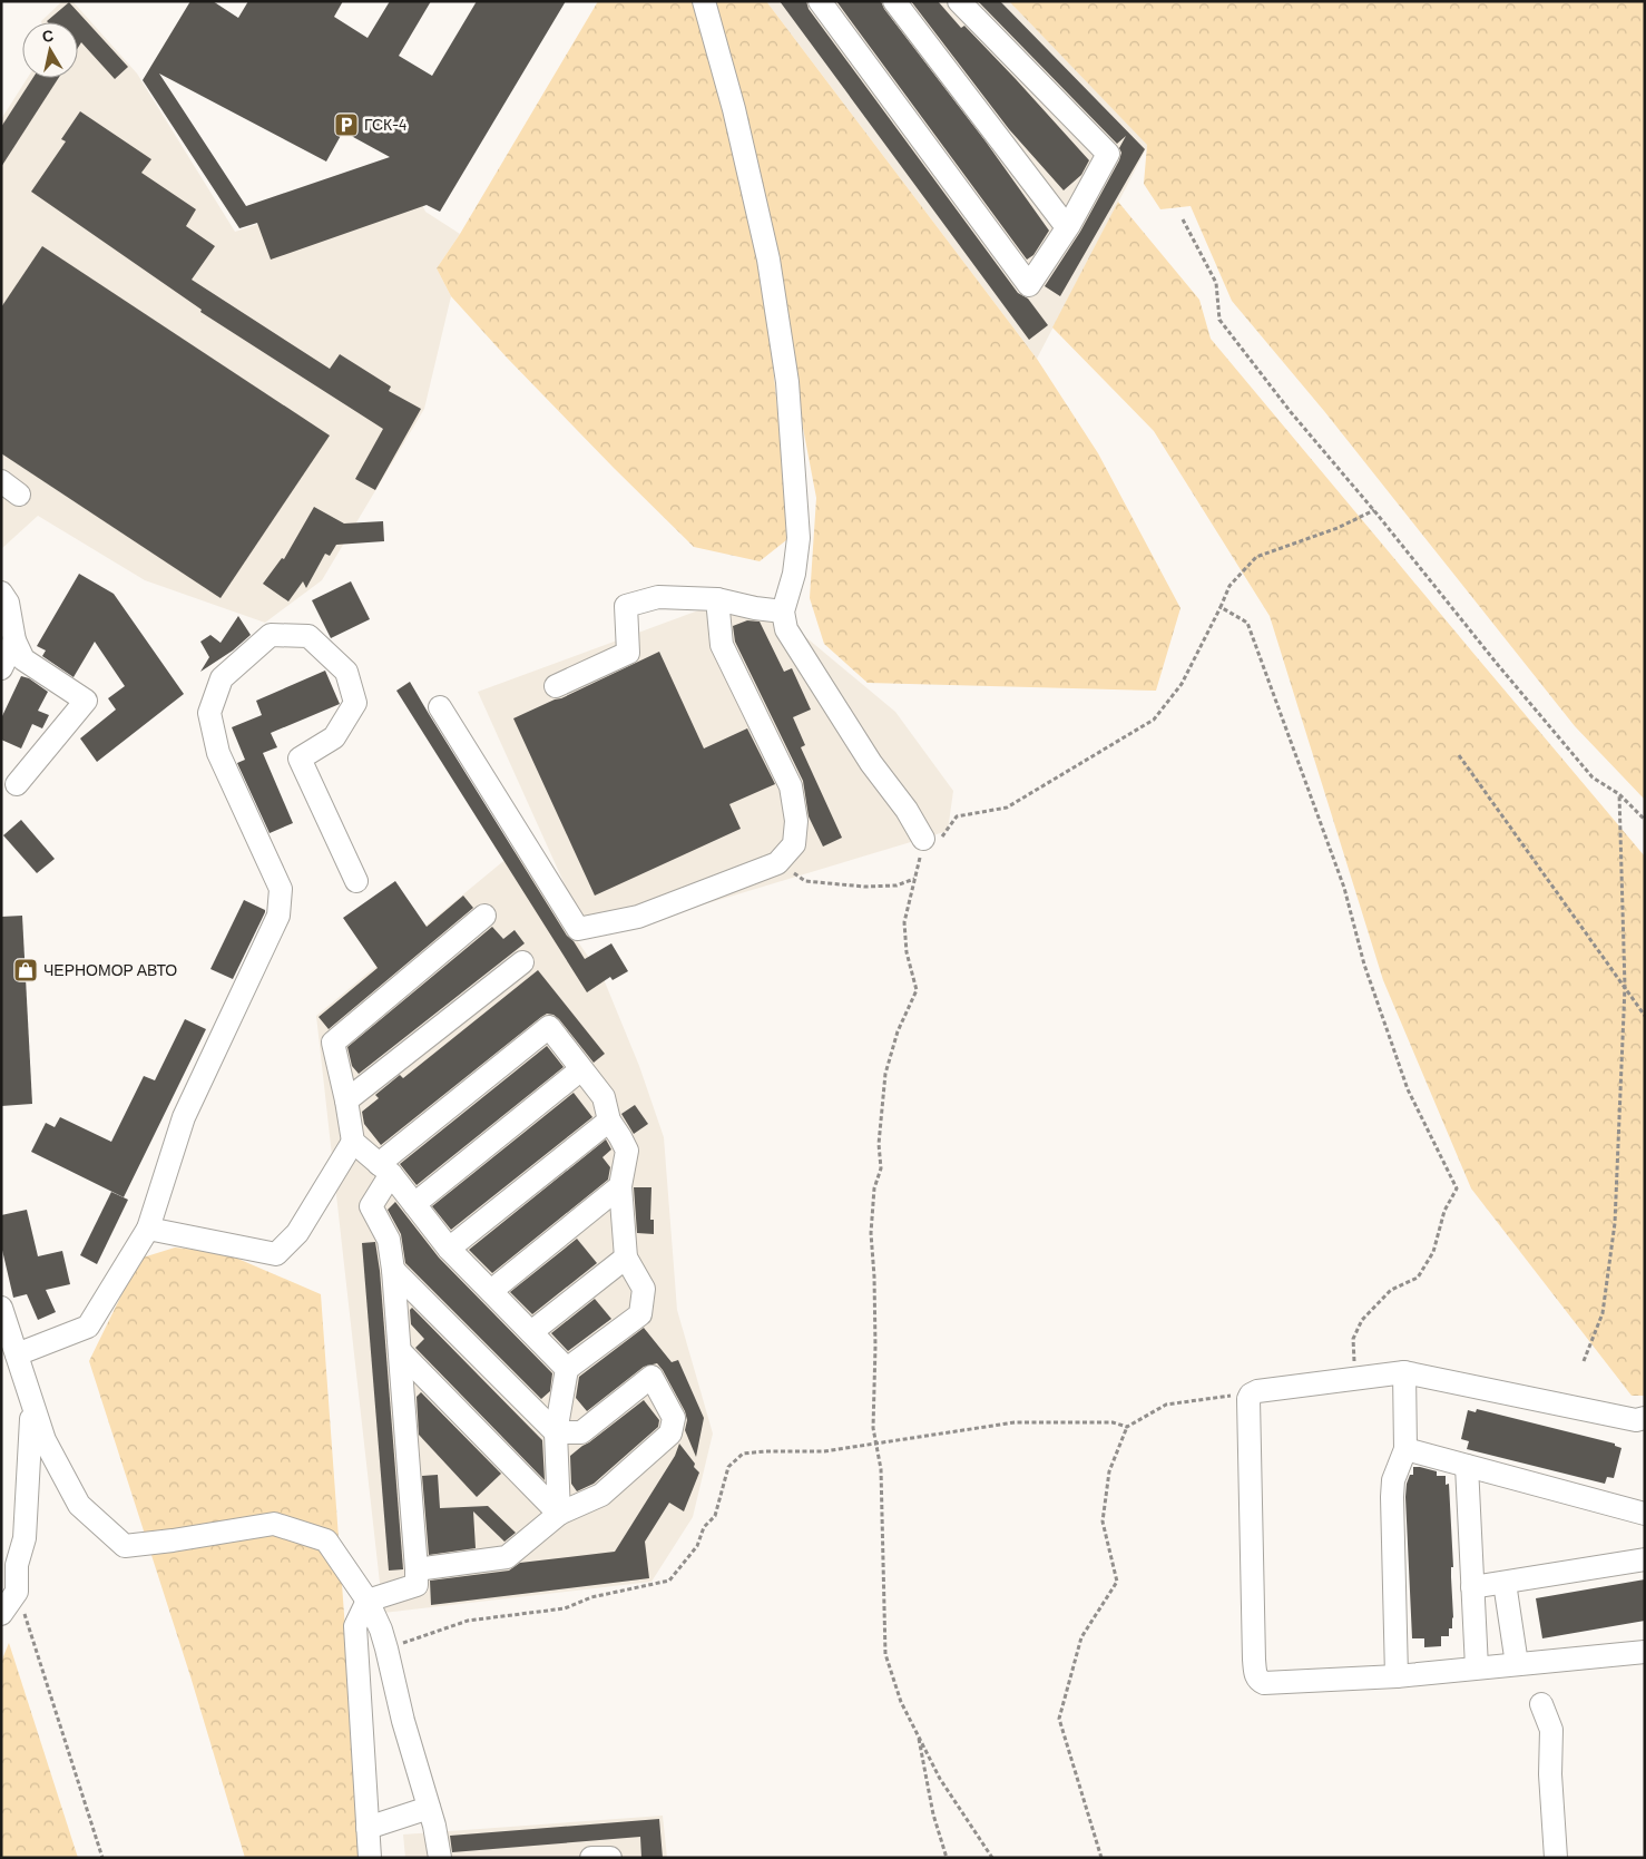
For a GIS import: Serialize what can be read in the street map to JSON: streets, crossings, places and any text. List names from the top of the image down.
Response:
{
  "places": {
    "parking": ["ГСК-4"],
    "shop": ["ЧЕРНОМОР АВТО"]
  },
  "north": "top"
}
